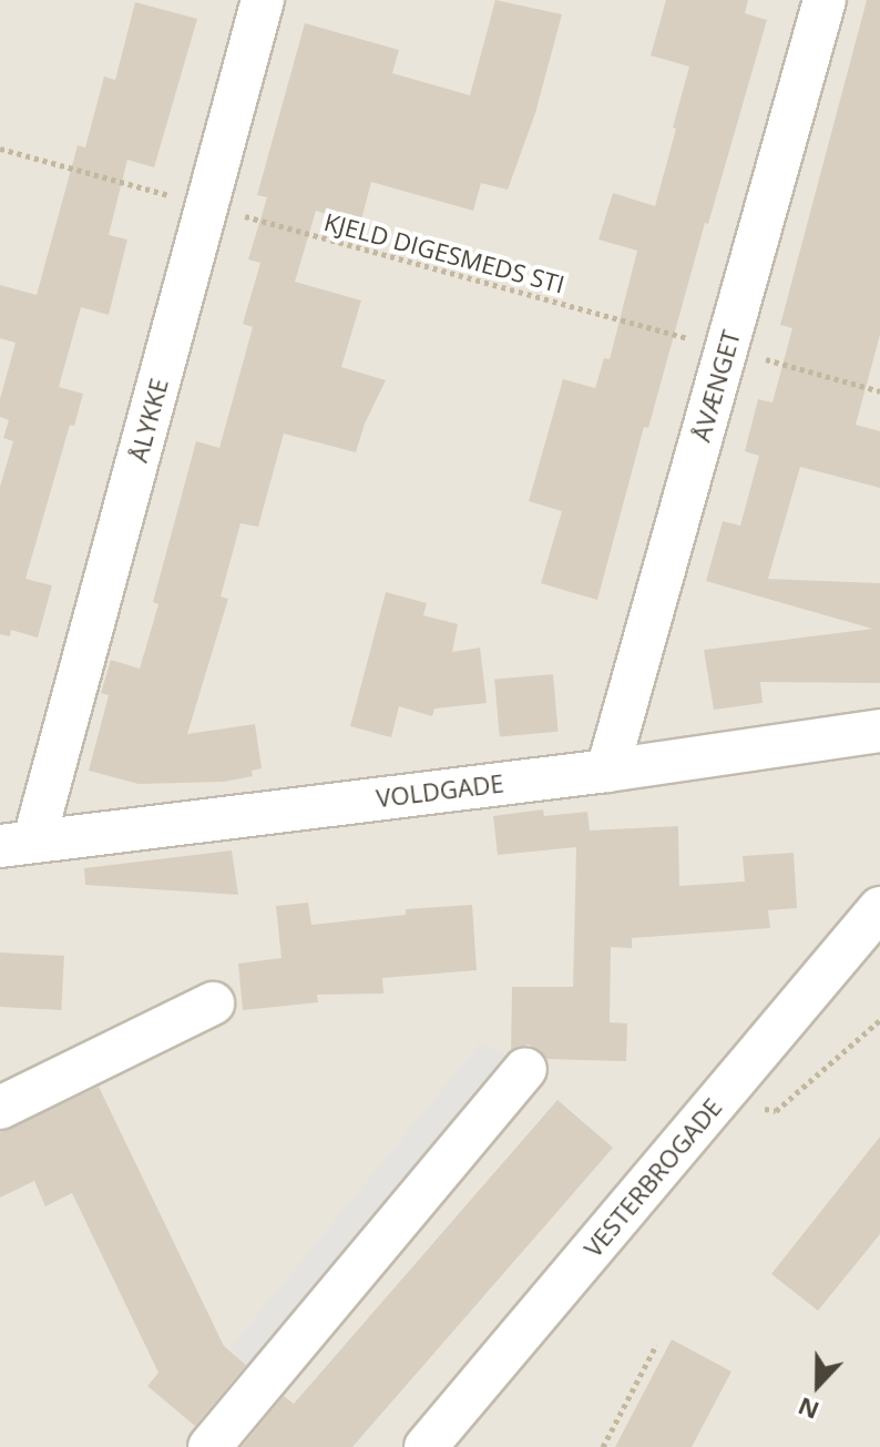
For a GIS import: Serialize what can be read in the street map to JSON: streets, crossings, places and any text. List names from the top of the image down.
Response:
{
  "streets": {
    "street": [
      "ÅVÆNGET",
      "ÅLYKKE",
      "VOLDGADE",
      "VESTERBROGADE"
    ],
    "path": ["KJELD DIGESMEDS STI"]
  },
  "crossings": [
    ["KJELD DIGESMEDS STI", "ÅVÆNGET"],
    ["KJELD DIGESMEDS STI", "ÅLYKKE"],
    ["ÅVÆNGET", "VOLDGADE"],
    ["ÅLYKKE", "VOLDGADE"]
  ],
  "north": "bottom"
}
